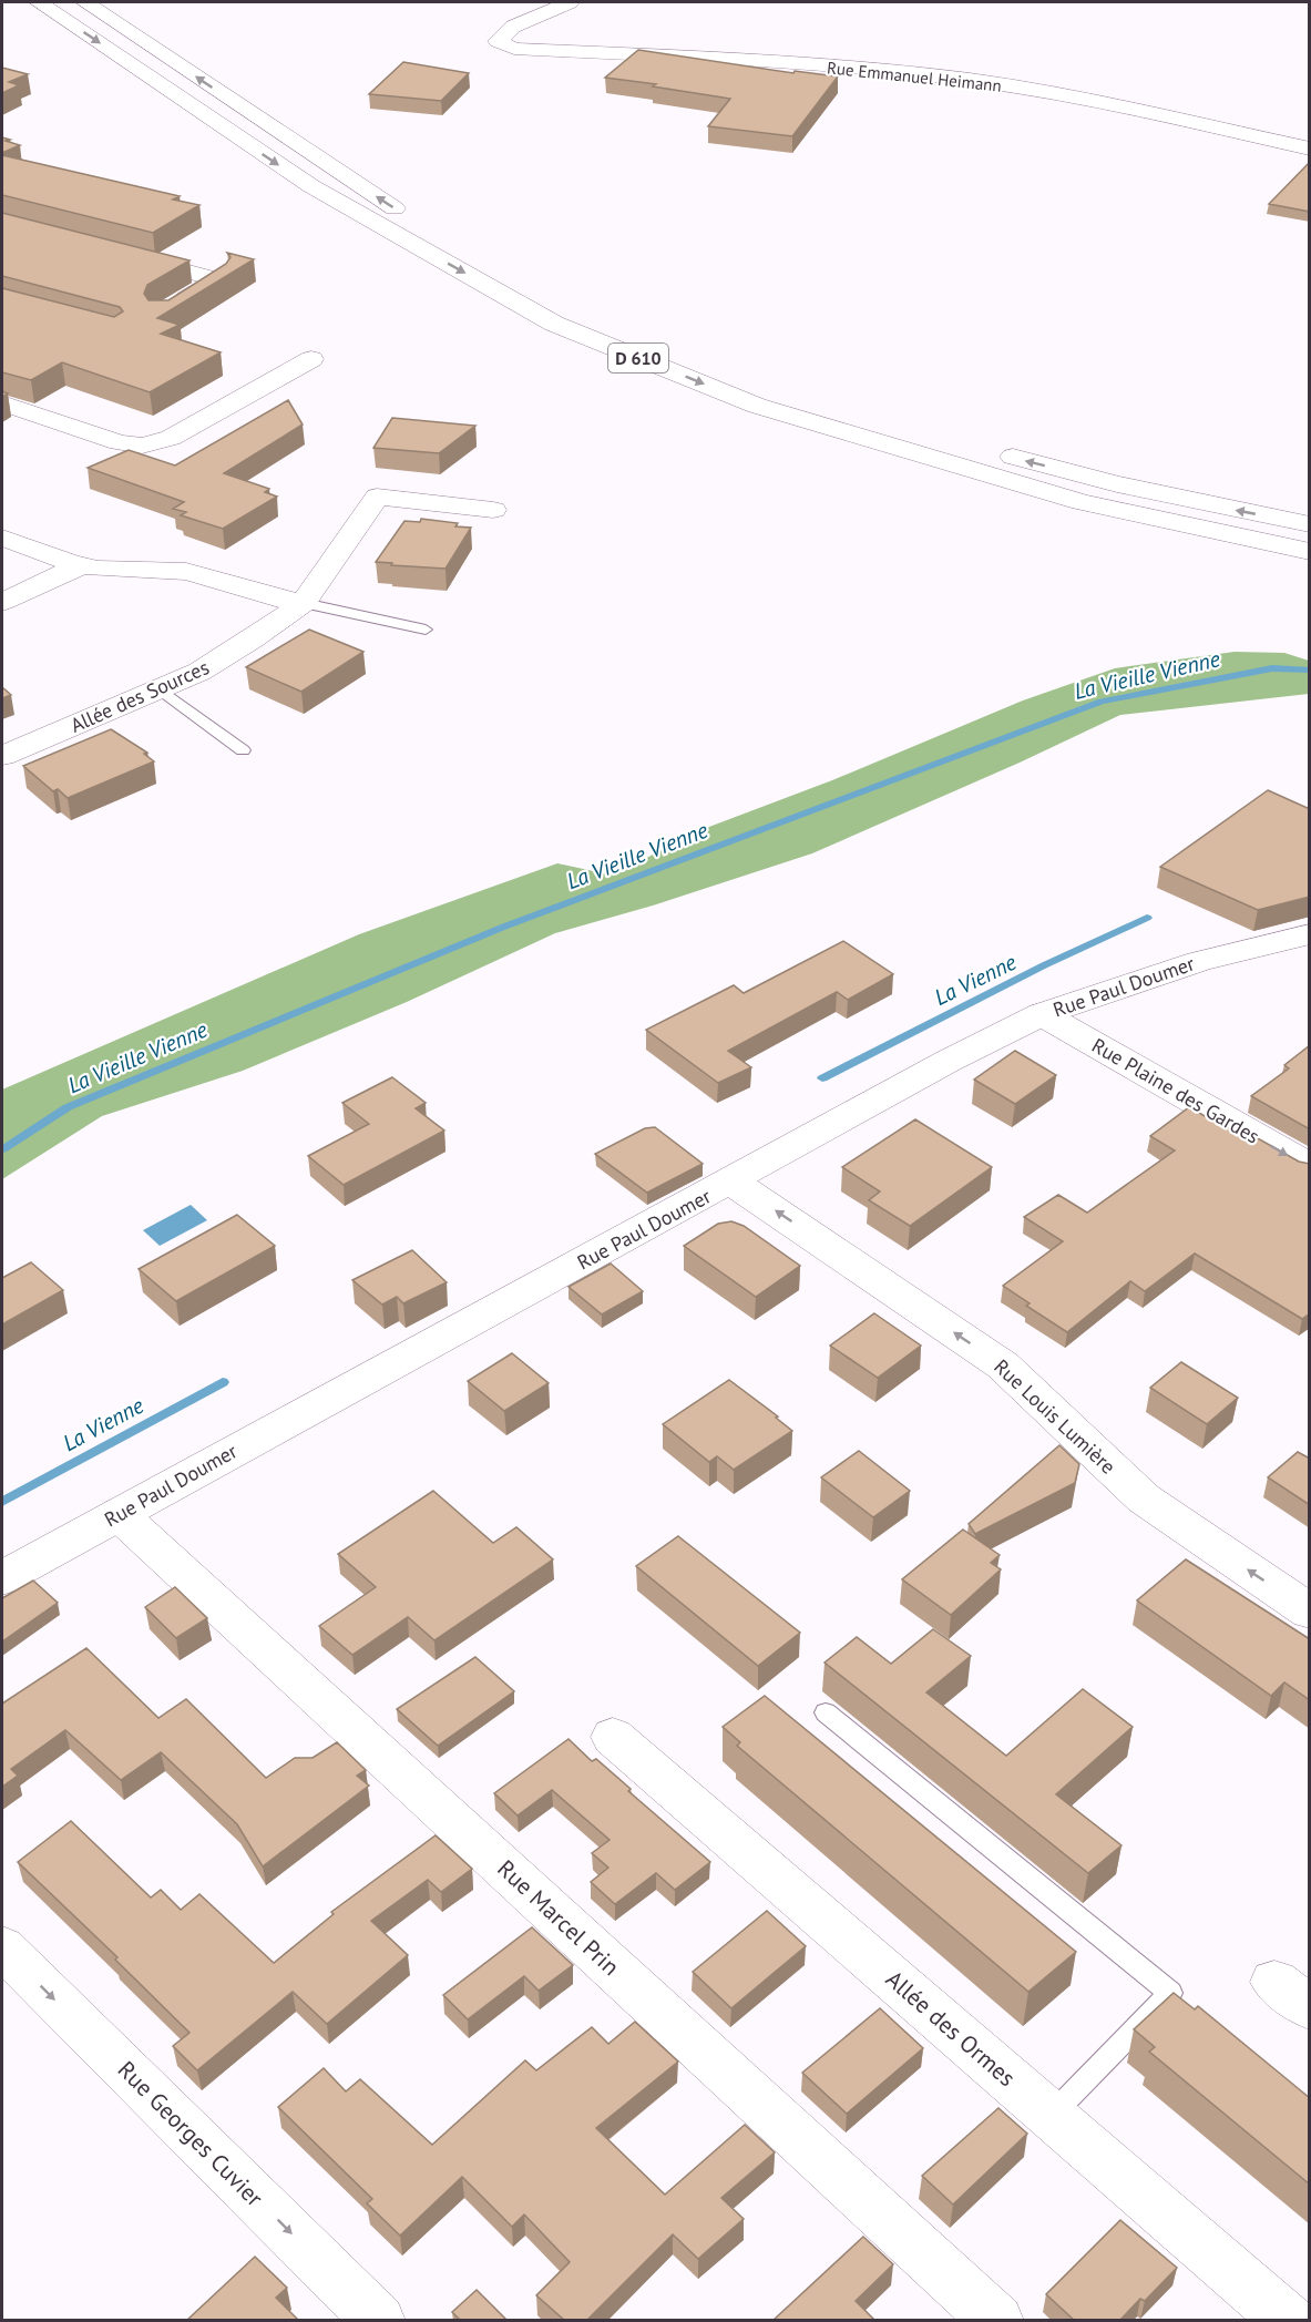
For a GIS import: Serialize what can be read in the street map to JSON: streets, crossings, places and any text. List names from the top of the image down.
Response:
{
  "streets": {
    "main road": [
      "Rue Emmanuel Heimann",
      "D 610",
      "Allée des Sources",
      "Rue Paul Doumer",
      "Rue Plaine des Gardes",
      "Rue Louis Lumière",
      "Rue Marcel Prin",
      "Allée des Ormes",
      "Rue Georges Cuvier"
    ]
  },
  "crossings": [
    ["Rue Paul Doumer", "Rue Plaine des Gardes"],
    ["Rue Paul Doumer", "Rue Louis Lumière"],
    ["Rue Paul Doumer", "Rue Marcel Prin"]
  ],
  "one_way": ["Rue Plaine des Gardes", "Rue Louis Lumière", "Rue Georges Cuvier"],
  "water": ["La Vieille Vienne", "La Vienne"]
}
